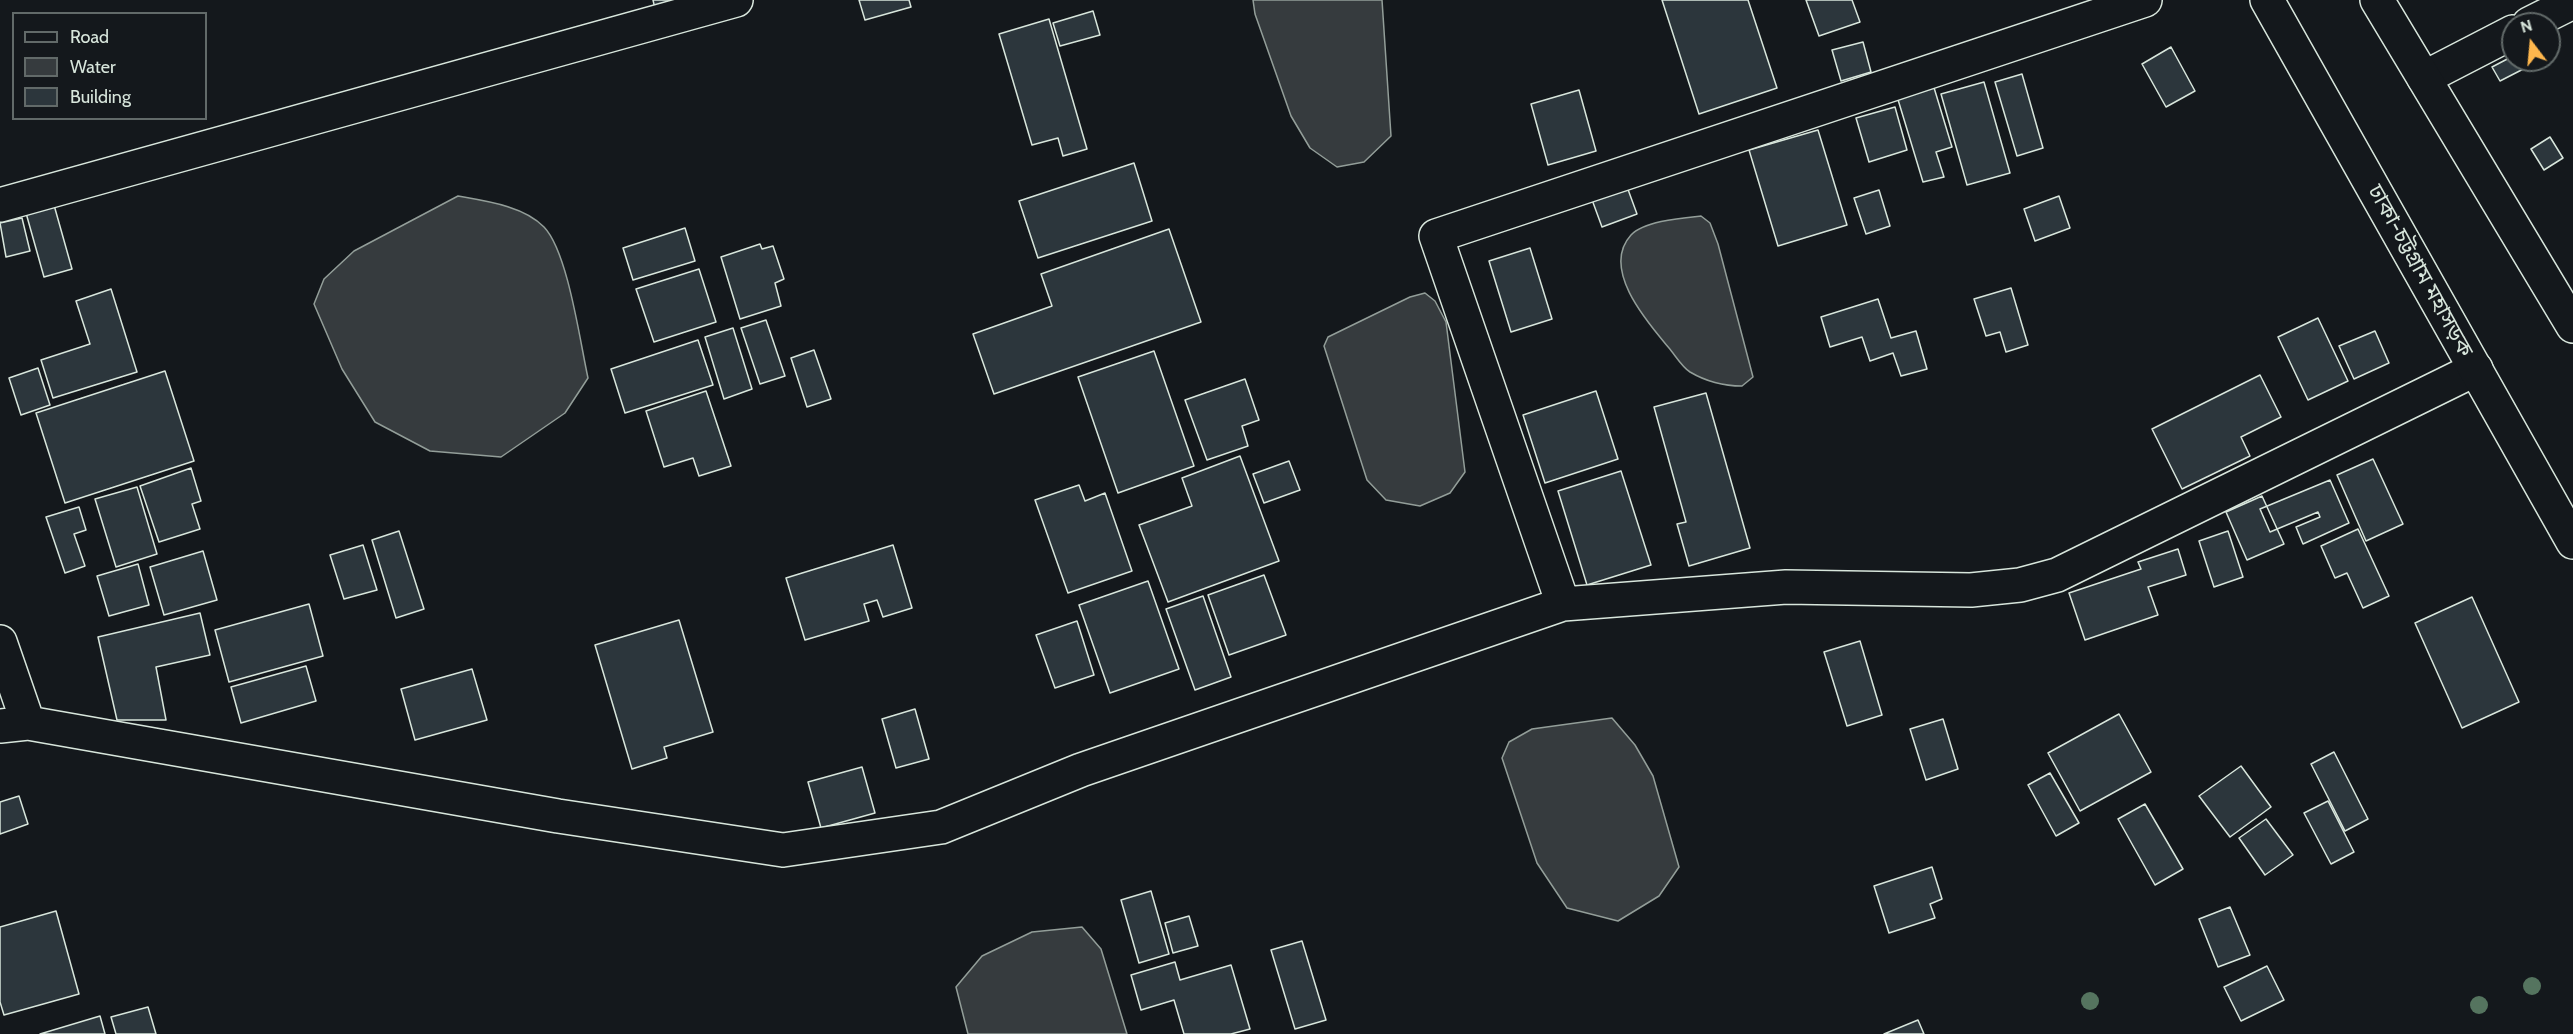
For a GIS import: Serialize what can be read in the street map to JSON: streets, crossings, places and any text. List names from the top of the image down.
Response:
{
  "streets": {
    "main road": ["ঢাকা-চট্টগ্রাম মহাসড়ক"]
  },
  "legend": ["Road", "Water", "Building"],
  "north": "top"
}
